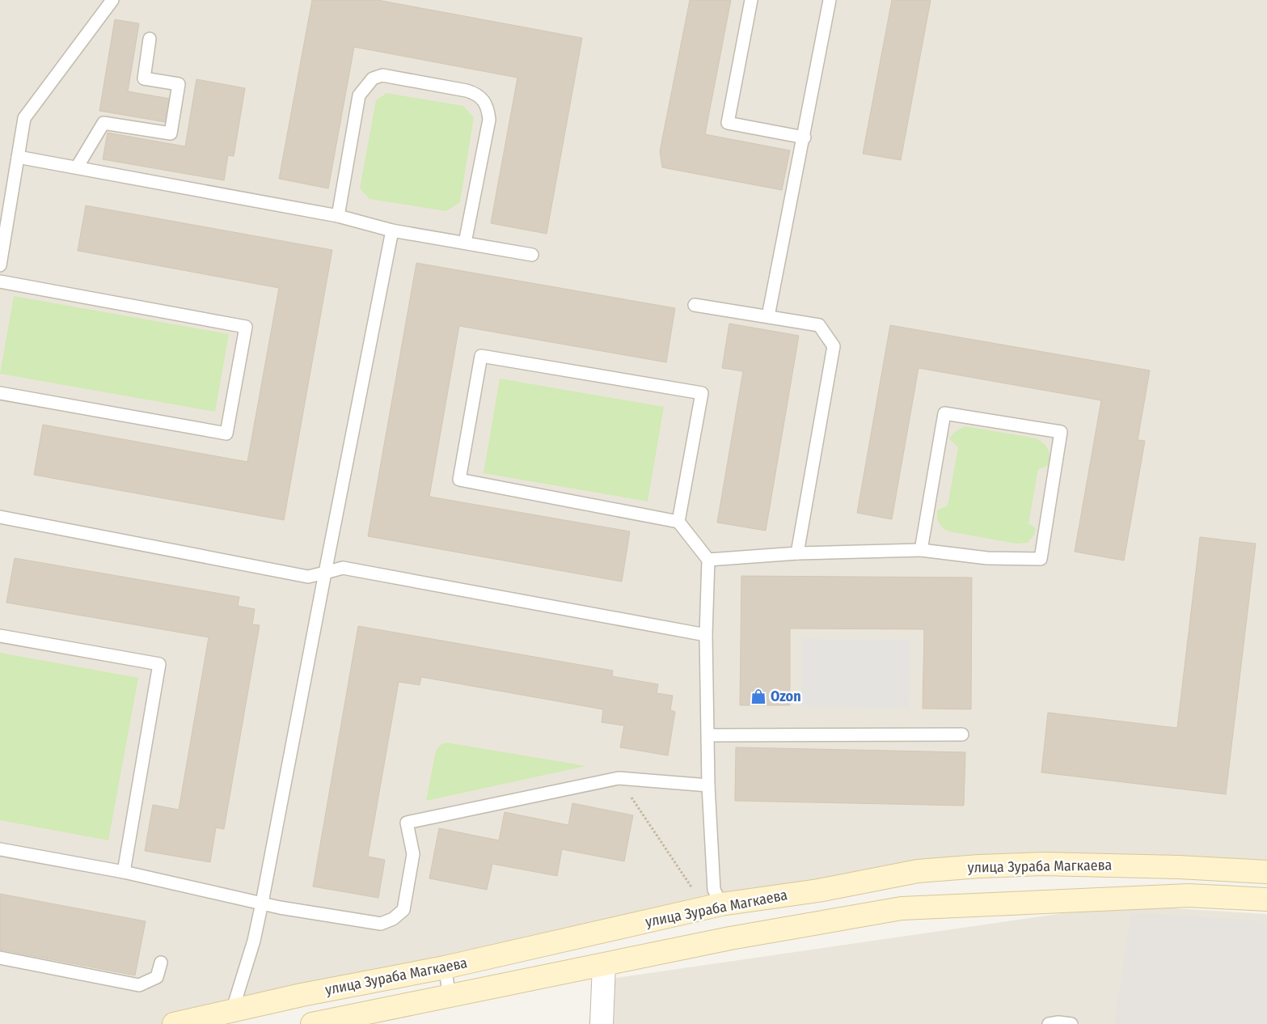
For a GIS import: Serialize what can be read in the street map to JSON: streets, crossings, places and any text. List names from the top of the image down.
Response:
{
  "streets": {
    "main road": ["улица Зураба Магкаева"]
  },
  "places": {
    "shop": ["Ozon"]
  }
}
